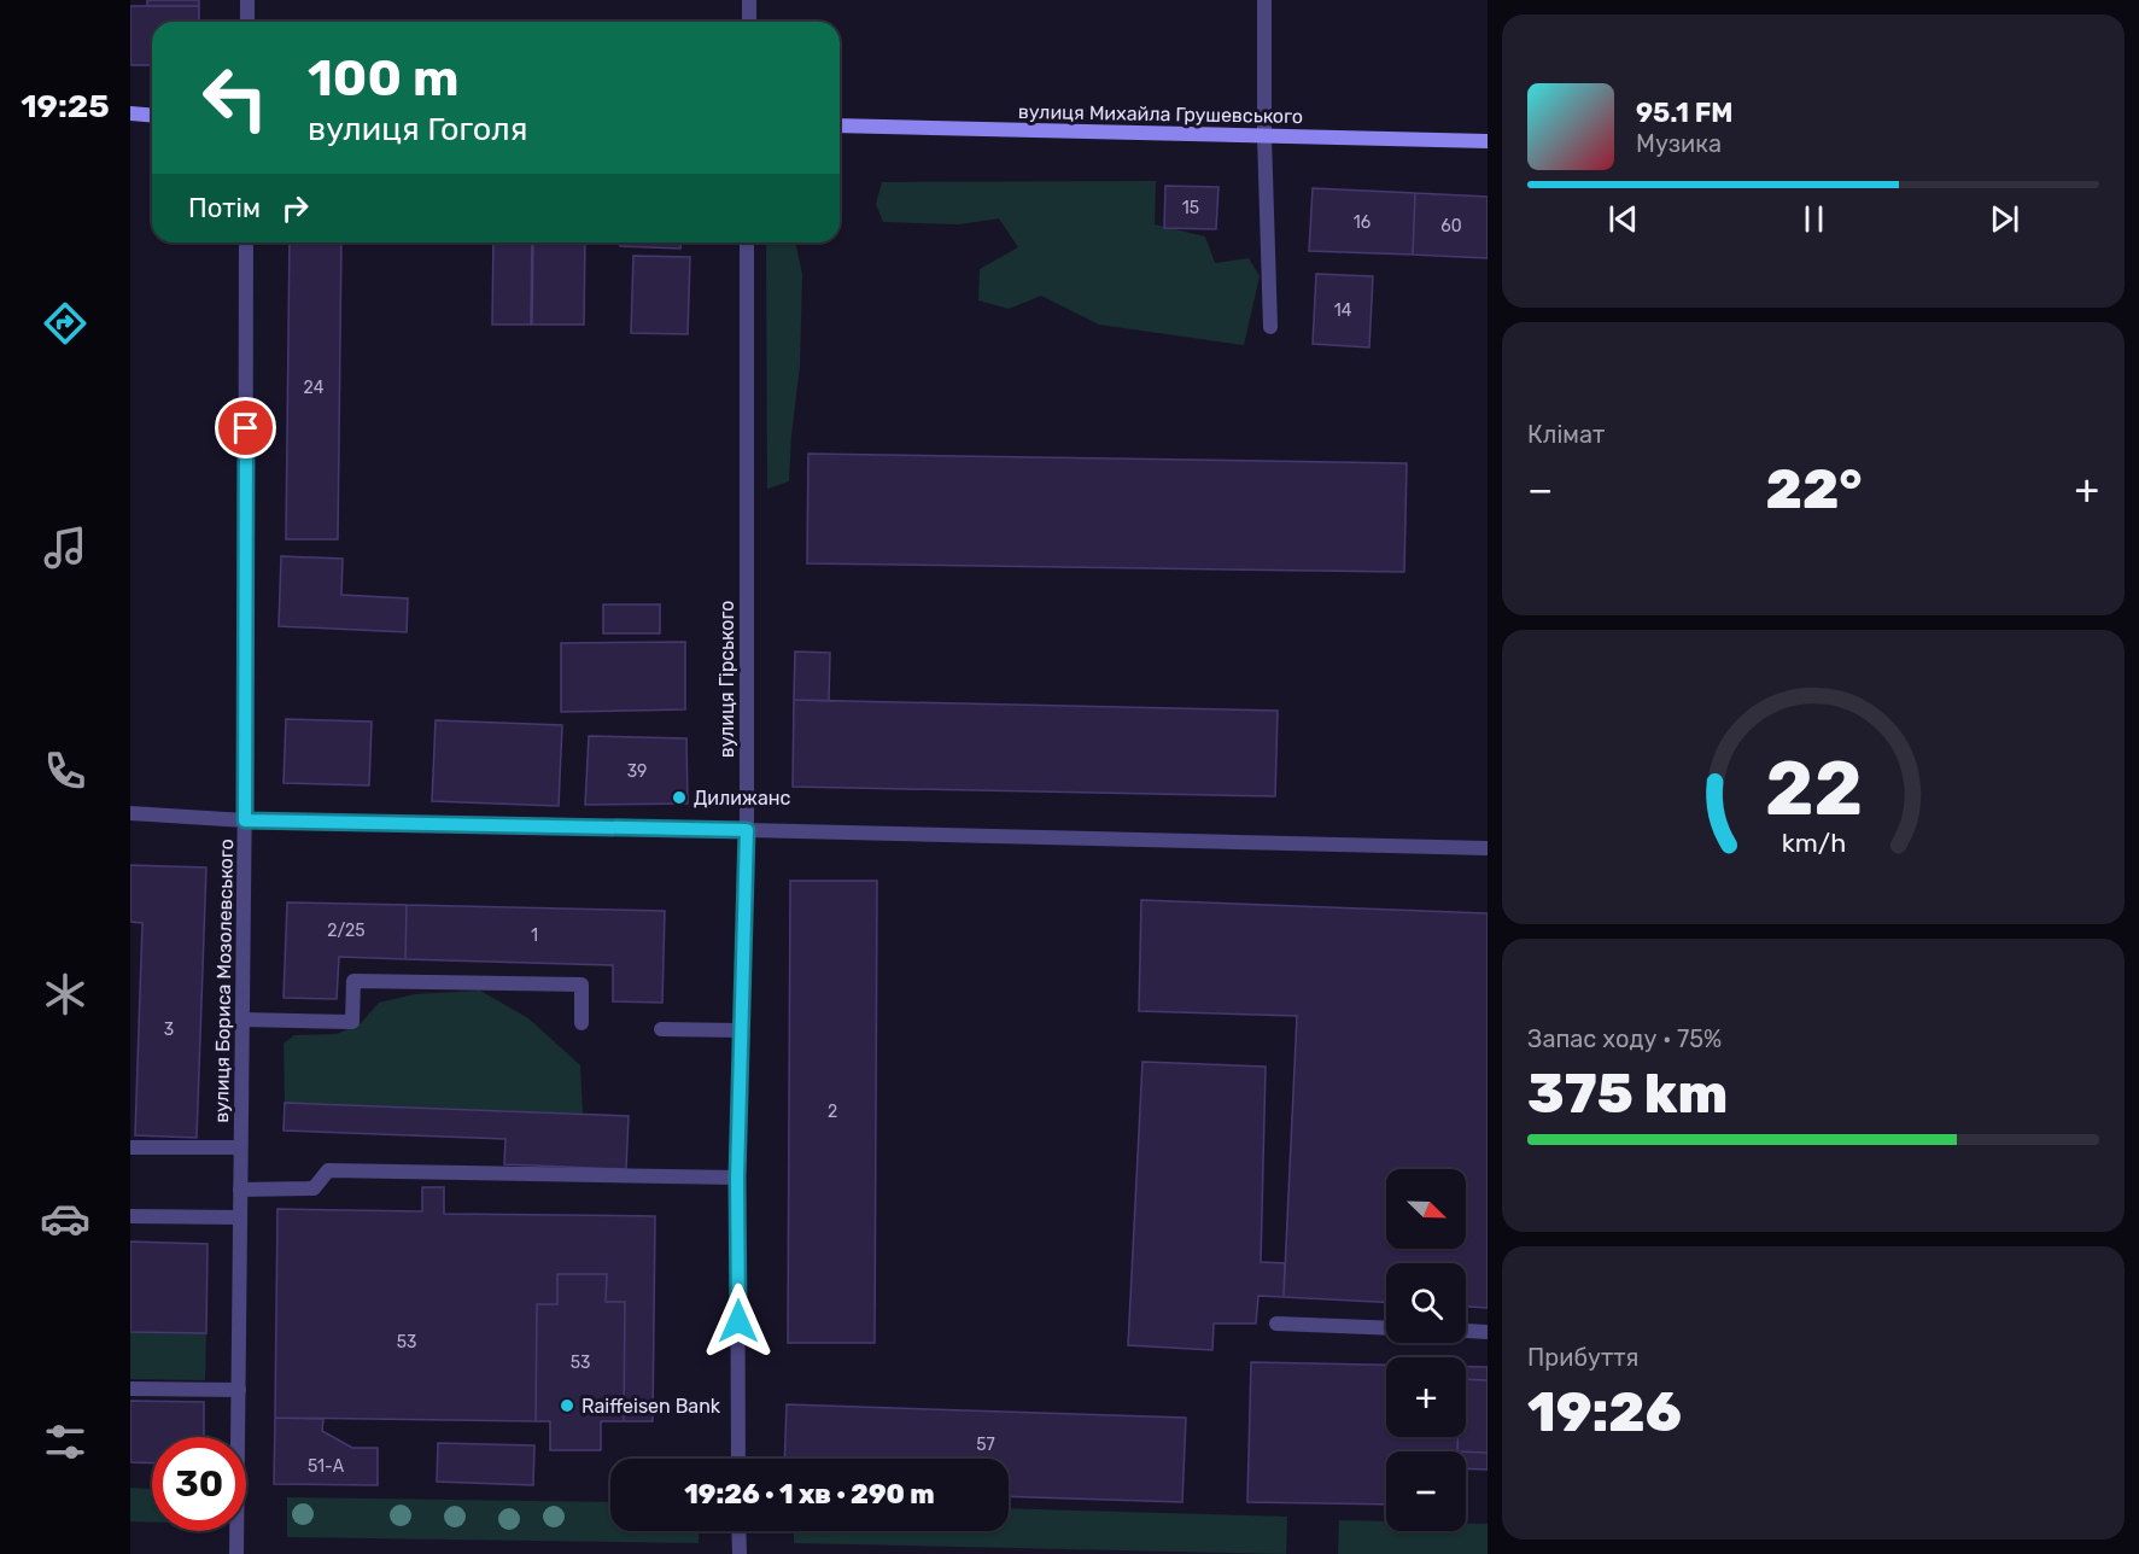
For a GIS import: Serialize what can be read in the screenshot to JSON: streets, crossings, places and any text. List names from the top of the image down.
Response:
{
  "streets": {
    "street": ["вулиця Михайла Грушевського", "вулиця Гірського", "вулиця Бориса Мозолевського"]
  },
  "places": ["Дилижанс", "Raiffeisen Bank"],
  "house_numbers": [
    "15",
    "16",
    "60",
    "14",
    "24",
    "39",
    "2/25",
    "1",
    "3",
    "2",
    "53",
    "53",
    "57",
    "51-А"
  ],
  "north": "bottom right",
  "page": {
    "tabs": "19:25",
    "turn": ["100 m", "вулиця Гоголя"],
    "song": ["95.1 FM", "Музика"],
    "then": "Потім",
    "tile": [
      "Клімат",
      ["Запас ходу · 75%", "375 km"],
      ["Прибуття", "19:26"]
    ],
    "heat": ["−", "22°", "+"],
    "map_buttons": ["+", "−"],
    "limit": "30",
    "trip": "19:26 · 1 хв · 290 m",
    "gauge": ["22", "km/h"]
  }
}
